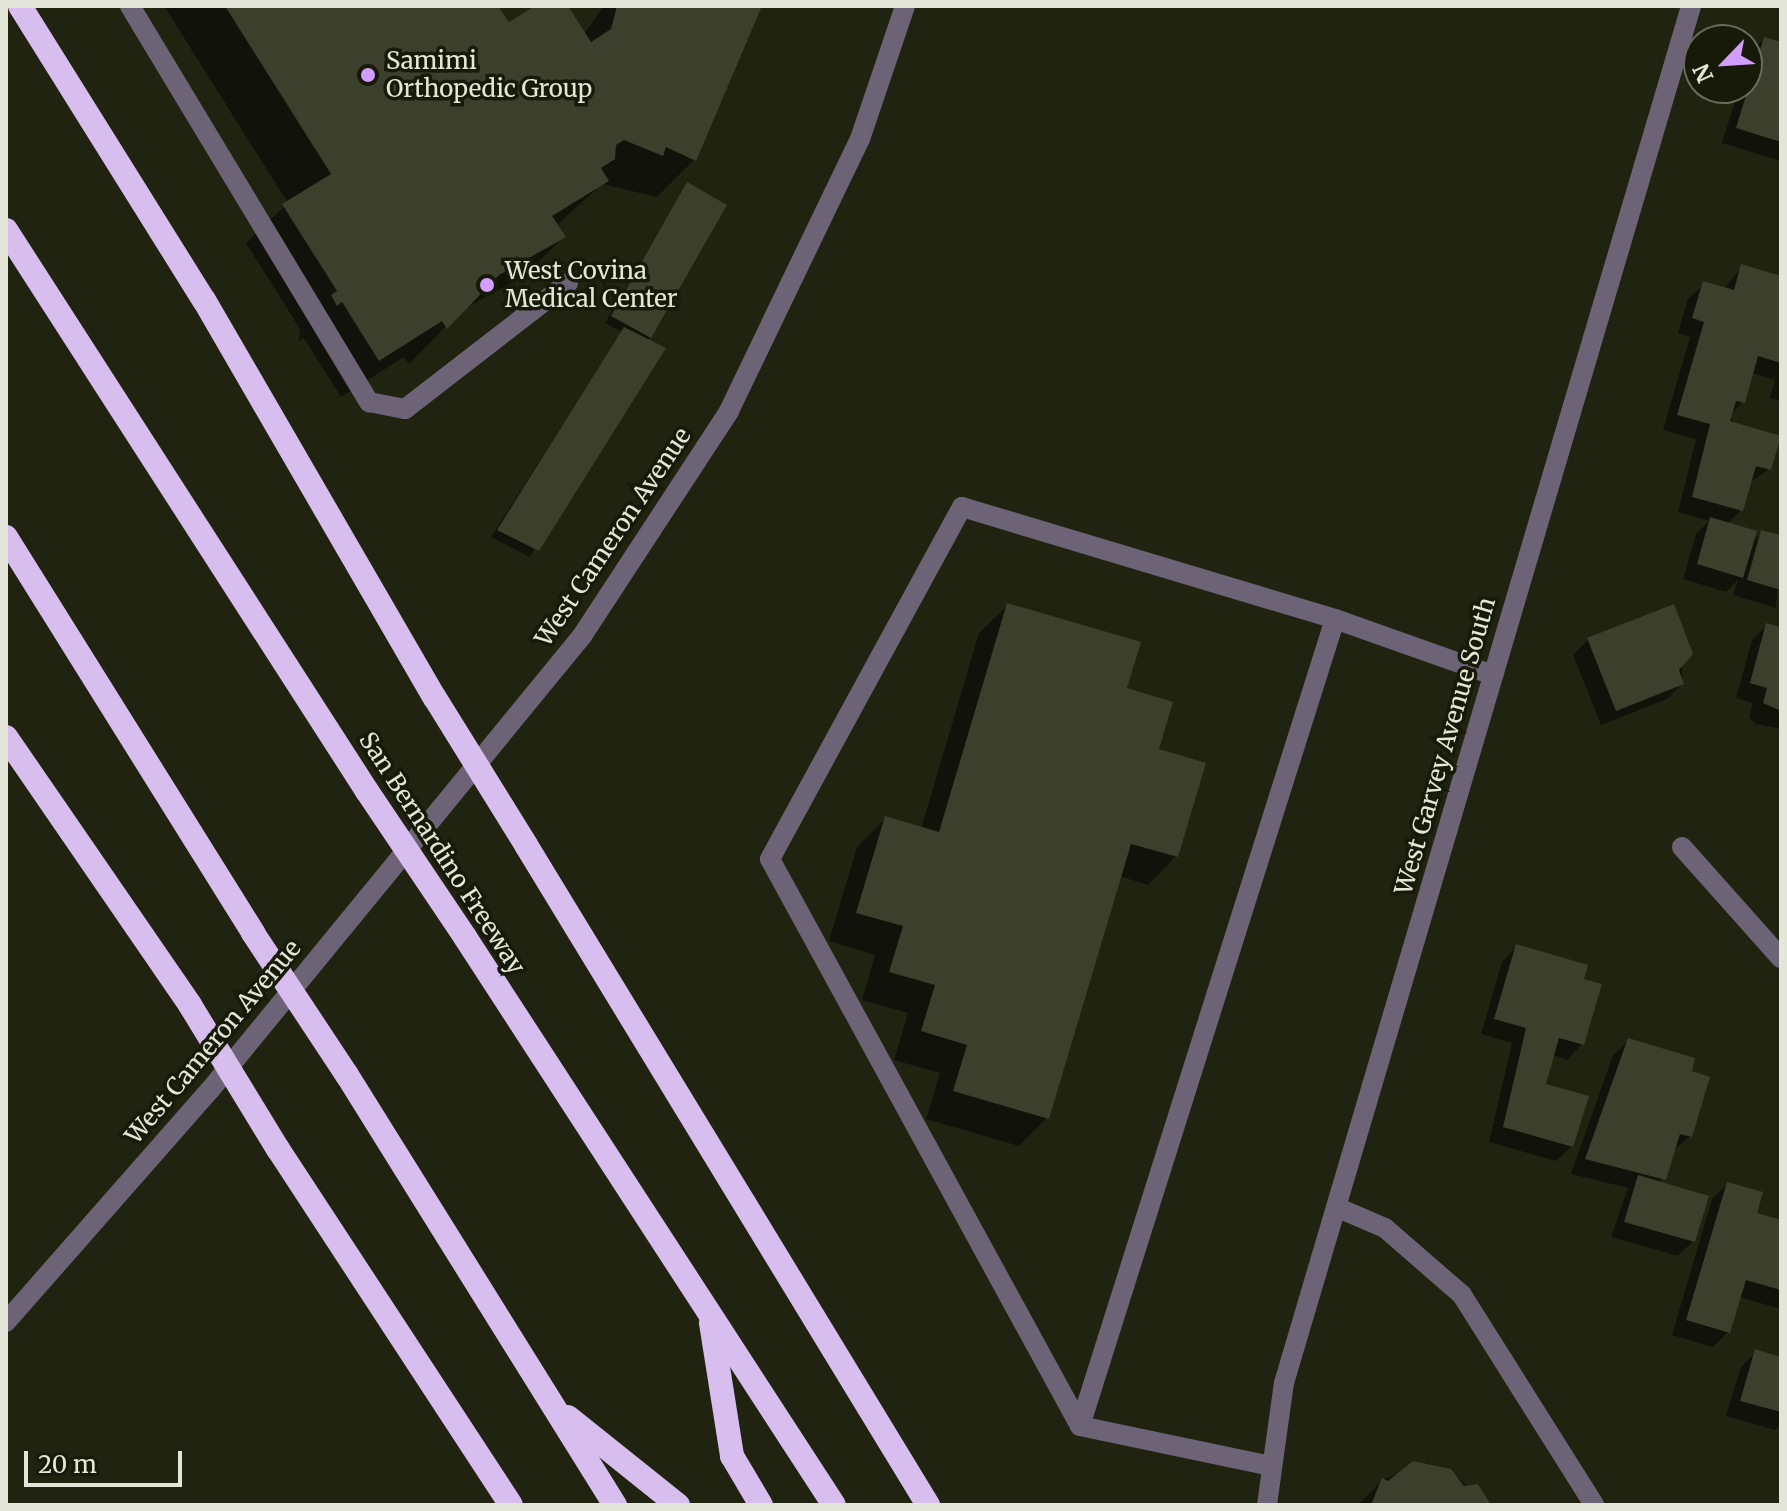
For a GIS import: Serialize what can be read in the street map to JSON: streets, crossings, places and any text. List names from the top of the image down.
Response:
{
  "streets": {
    "highway": ["San Bernardino Freeway"],
    "street": ["West Cameron Avenue", "West Garvey Avenue South"]
  },
  "places": ["Samimi Orthopedic Group", "West Covina Medical Center"],
  "scale_bar": "20 m",
  "north": "bottom left"
}
